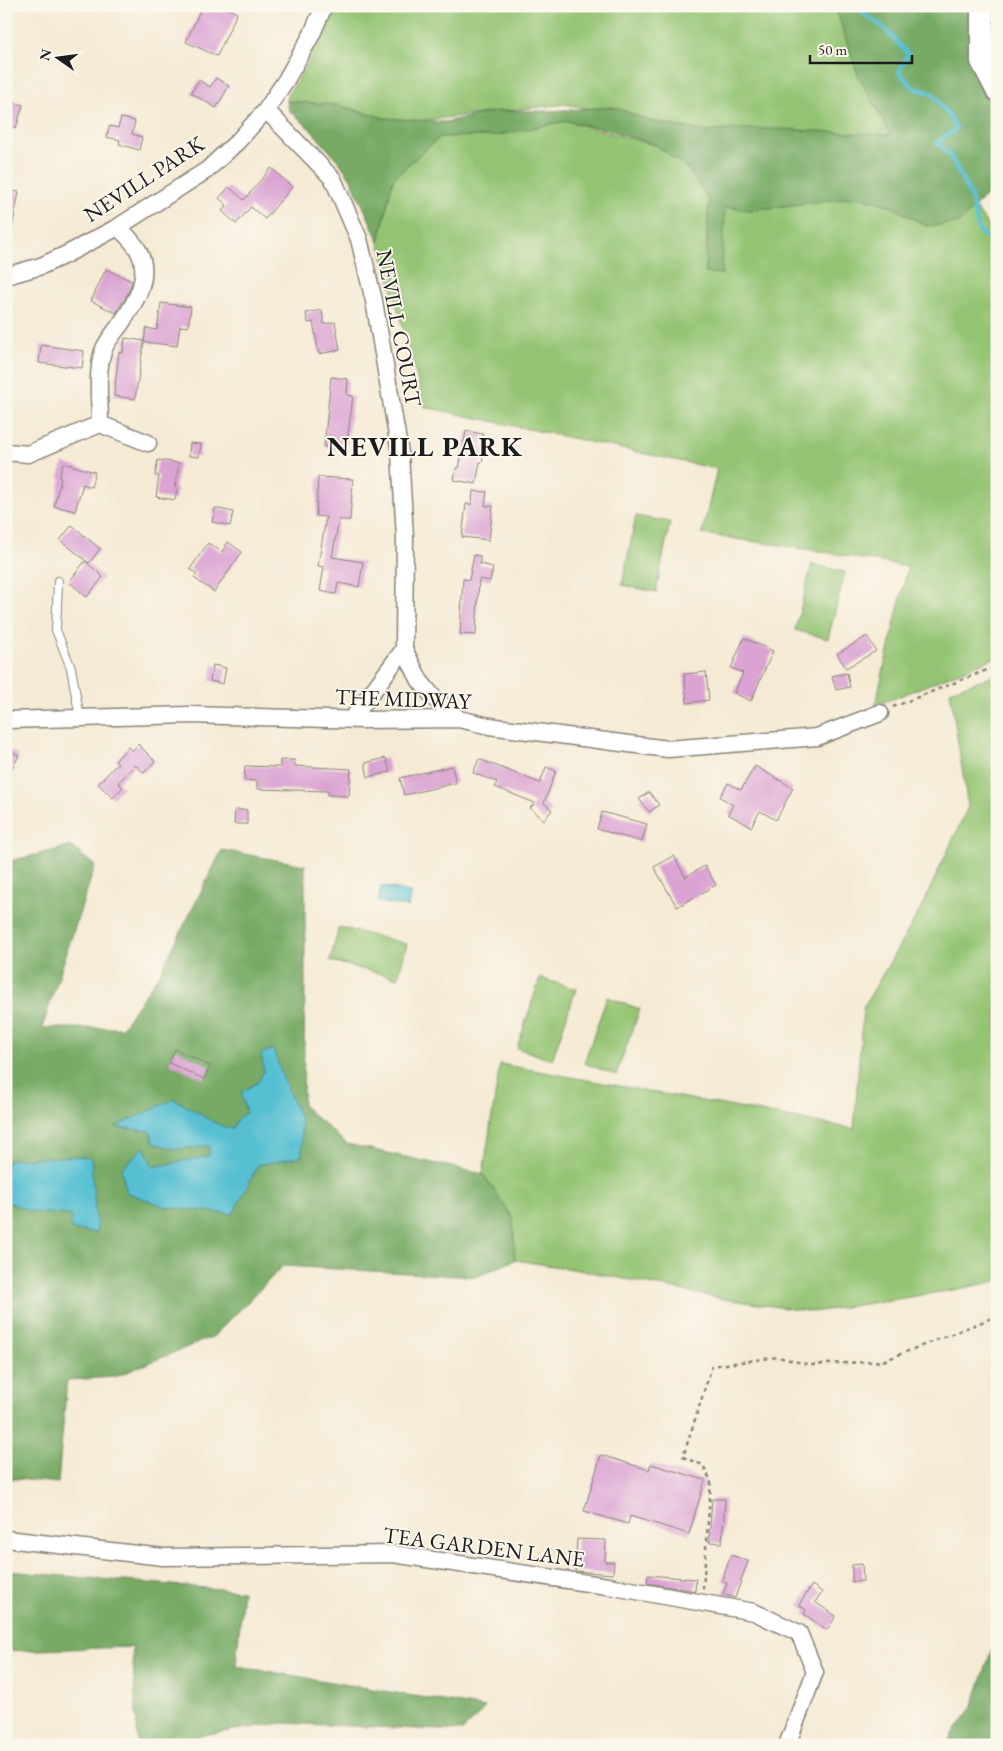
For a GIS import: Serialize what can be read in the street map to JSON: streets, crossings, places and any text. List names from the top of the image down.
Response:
{
  "streets": {
    "street": [
      "NEVILL PARK",
      "NEVILL COURT",
      "THE MIDWAY",
      "TEA GARDEN LANE"
    ]
  },
  "crossings": [
    ["NEVILL PARK", "NEVILL COURT"]
  ],
  "districts": ["NEVILL PARK"],
  "scale_bar": "50 m",
  "north": "left"
}
